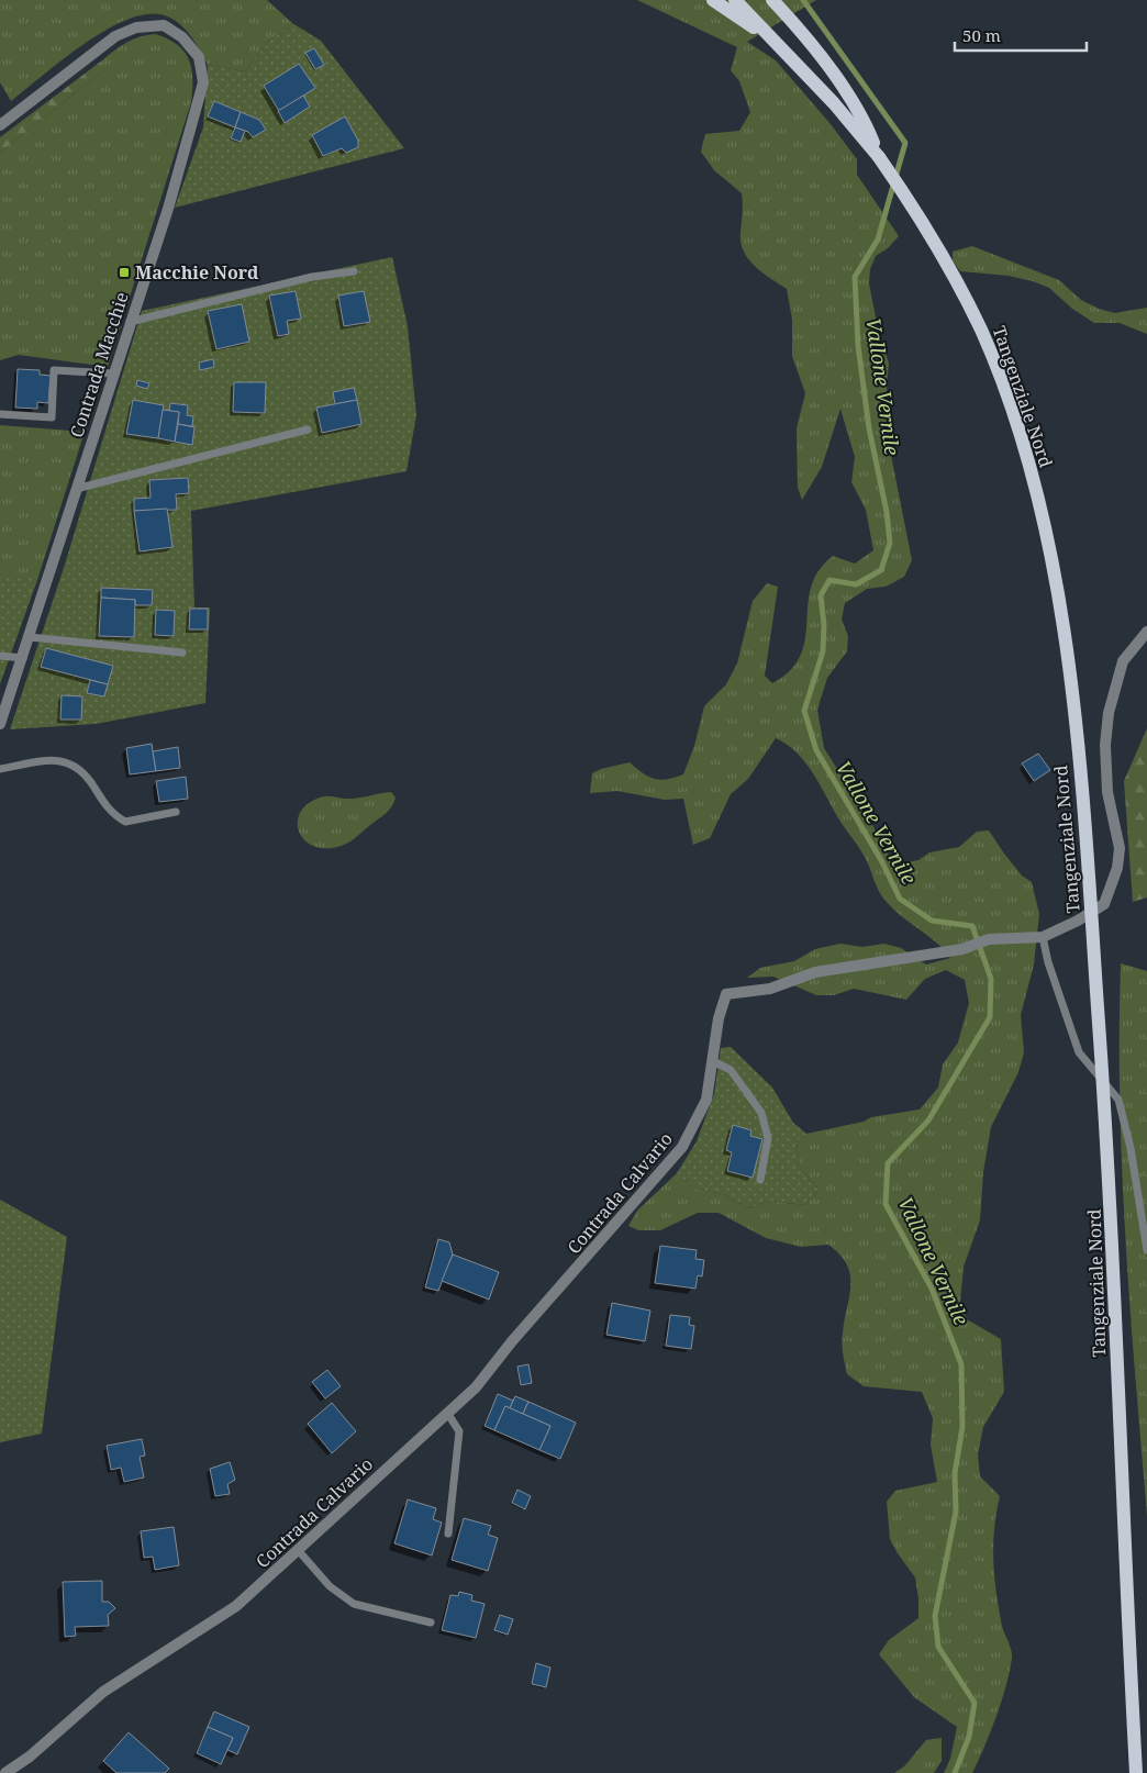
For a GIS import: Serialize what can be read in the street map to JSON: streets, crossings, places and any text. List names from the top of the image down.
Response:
{
  "streets": {
    "main road": ["Tangenziale Nord"],
    "street": ["Contrada Macchie", "Contrada Calvario"]
  },
  "water": ["Vallone Vernile"],
  "places": {
    "transit": ["Macchie Nord"]
  },
  "scale_bar": "50 m"
}
